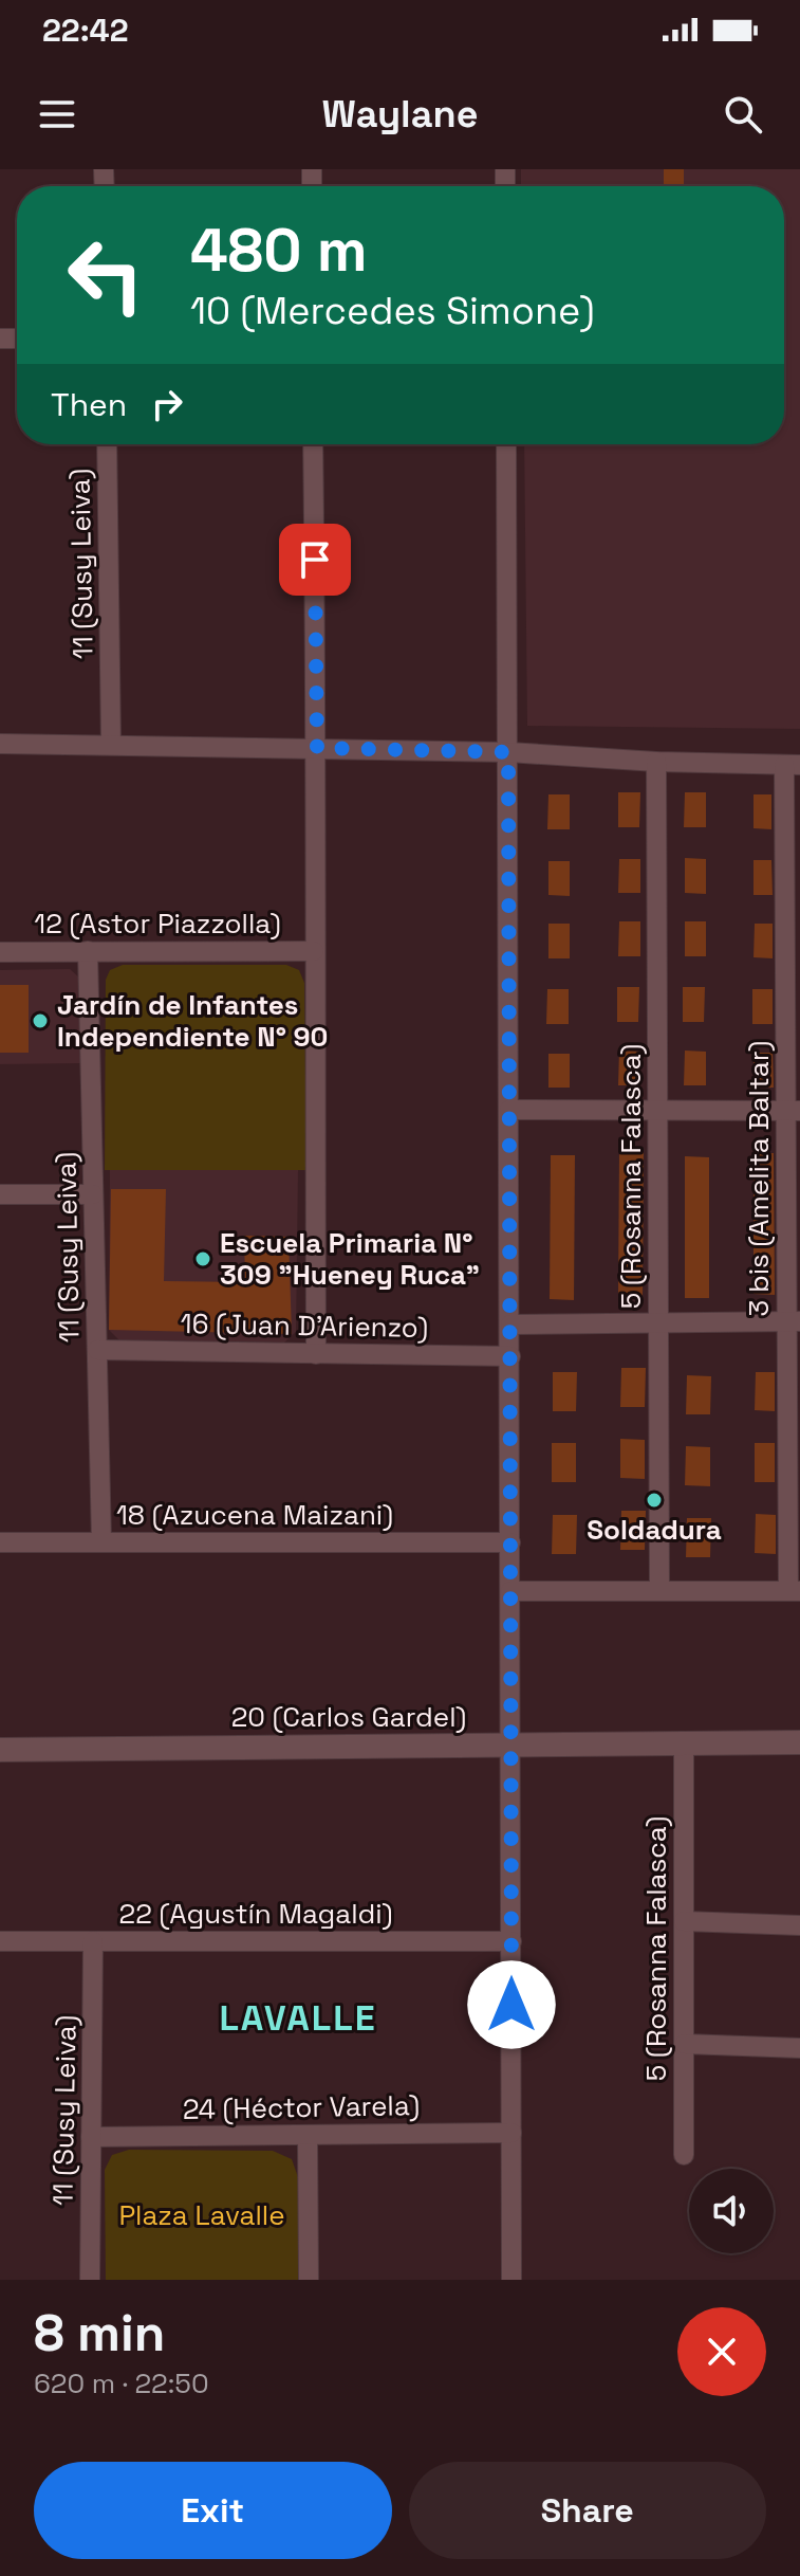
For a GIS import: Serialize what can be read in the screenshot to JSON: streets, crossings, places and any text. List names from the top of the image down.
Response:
{
  "streets": {
    "street": [
      "11 (Susy Leiva)",
      "12 (Astor Piazzolla)",
      "5 (Rosanna Falasca)",
      "3 bis (Amelita Baltar)",
      "16 (Juan D'Arienzo)",
      "18 (Azucena Maizani)",
      "20 (Carlos Gardel)",
      "22 (Agustín Magaldi)",
      "24 (Héctor Varela)"
    ]
  },
  "crossings": [
    ["11 (Susy Leiva)", "12 (Astor Piazzolla)"],
    ["11 (Susy Leiva)", "16 (Juan D'Arienzo)"],
    ["11 (Susy Leiva)", "18 (Azucena Maizani)"],
    ["11 (Susy Leiva)", "22 (Agustín Magaldi)"],
    ["11 (Susy Leiva)", "24 (Héctor Varela)"],
    ["5 (Rosanna Falasca)", "20 (Carlos Gardel)"]
  ],
  "districts": ["LAVALLE"],
  "parks": ["Plaza Lavalle"],
  "places": ["Jardín de Infantes Independiente N° 90", "Escuela Primaria N° 309 \"Hueney Ruca\"", "Soldadura"],
  "page": {
    "status": "22:42",
    "header": "Waylane",
    "turn": ["480 m", "10 (Mercedes Simone)"],
    "then": "Then",
    "heading": ["8 min", "620 m · 22:50"],
    "buttons": ["Exit", "Share"]
  }
}
